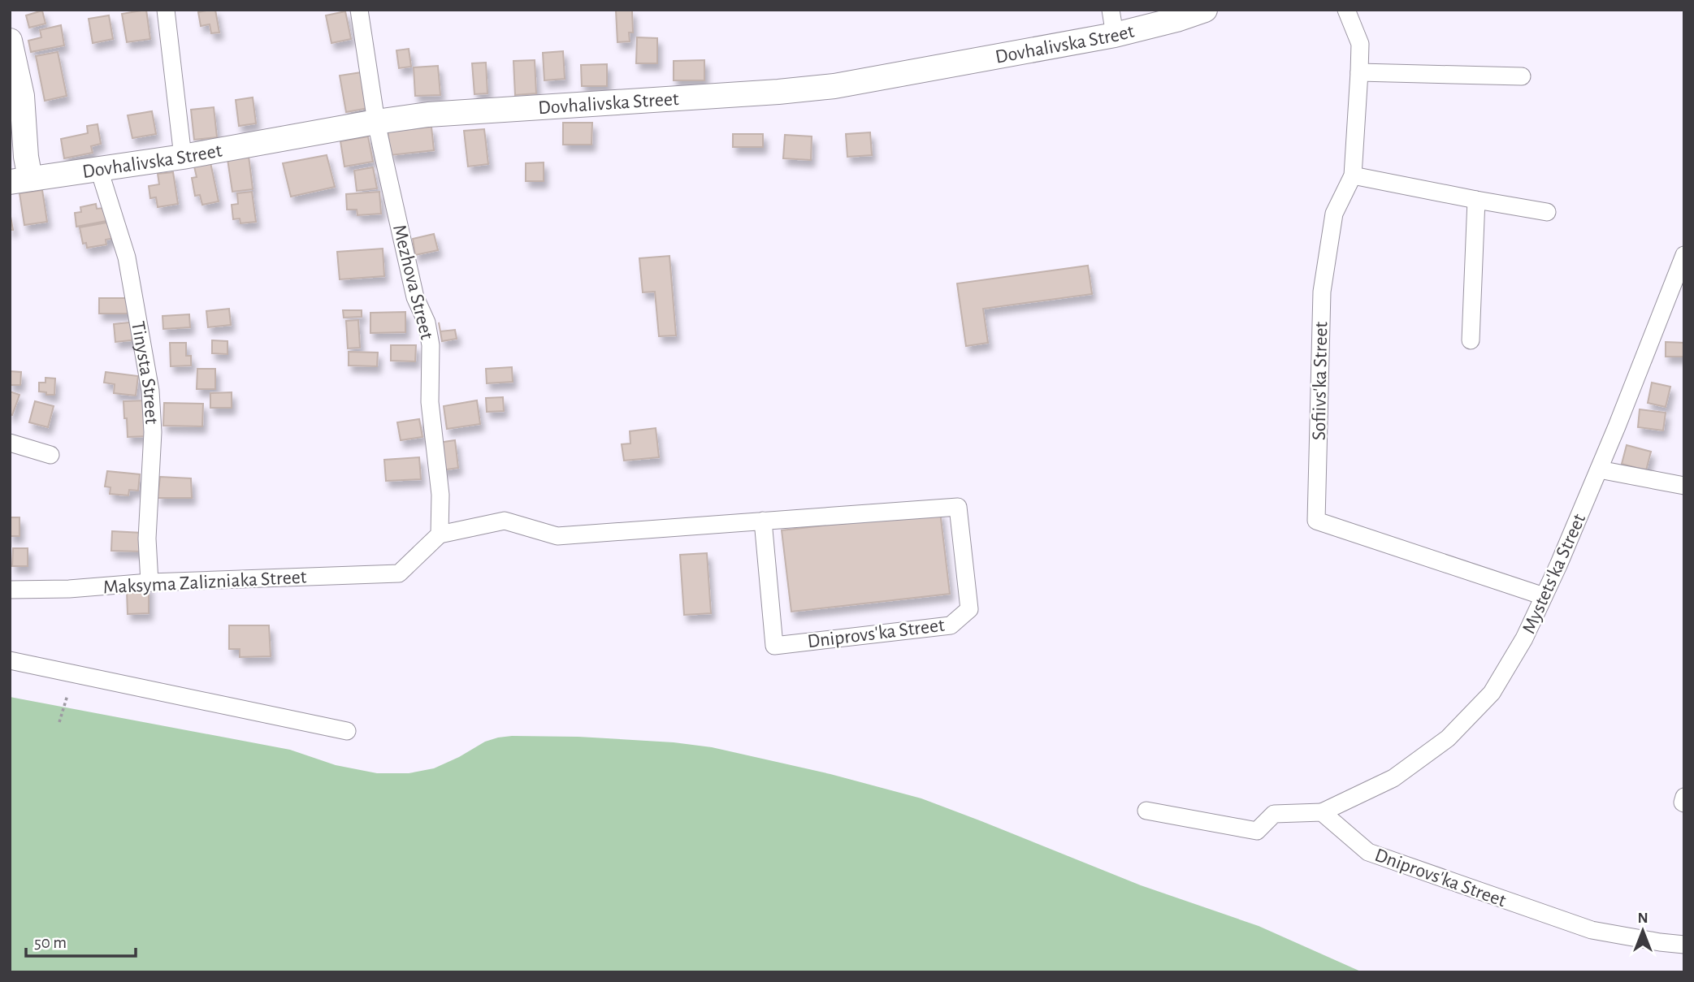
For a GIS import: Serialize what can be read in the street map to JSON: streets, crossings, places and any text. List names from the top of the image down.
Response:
{
  "streets": {
    "street": [
      "Dovhalivska Street",
      "Mezhova Street",
      "Tinysta Street",
      "Sofiivs'ka Street",
      "Mystets'ka Street",
      "Maksyma Zalizniaka Street",
      "Dniprovs'ka Street"
    ]
  },
  "crossings": [
    ["Dovhalivska Street", "Mezhova Street"],
    ["Dovhalivska Street", "Tinysta Street"],
    ["Mezhova Street", "Maksyma Zalizniaka Street"],
    ["Mezhova Street", "Dniprovs'ka Street"],
    ["Tinysta Street", "Maksyma Zalizniaka Street"],
    ["Sofiivs'ka Street", "Mystets'ka Street"],
    ["Mystets'ka Street", "Dniprovs'ka Street"],
    ["Maksyma Zalizniaka Street", "Dniprovs'ka Street"]
  ],
  "scale_bar": "50 m",
  "north": "top"
}
